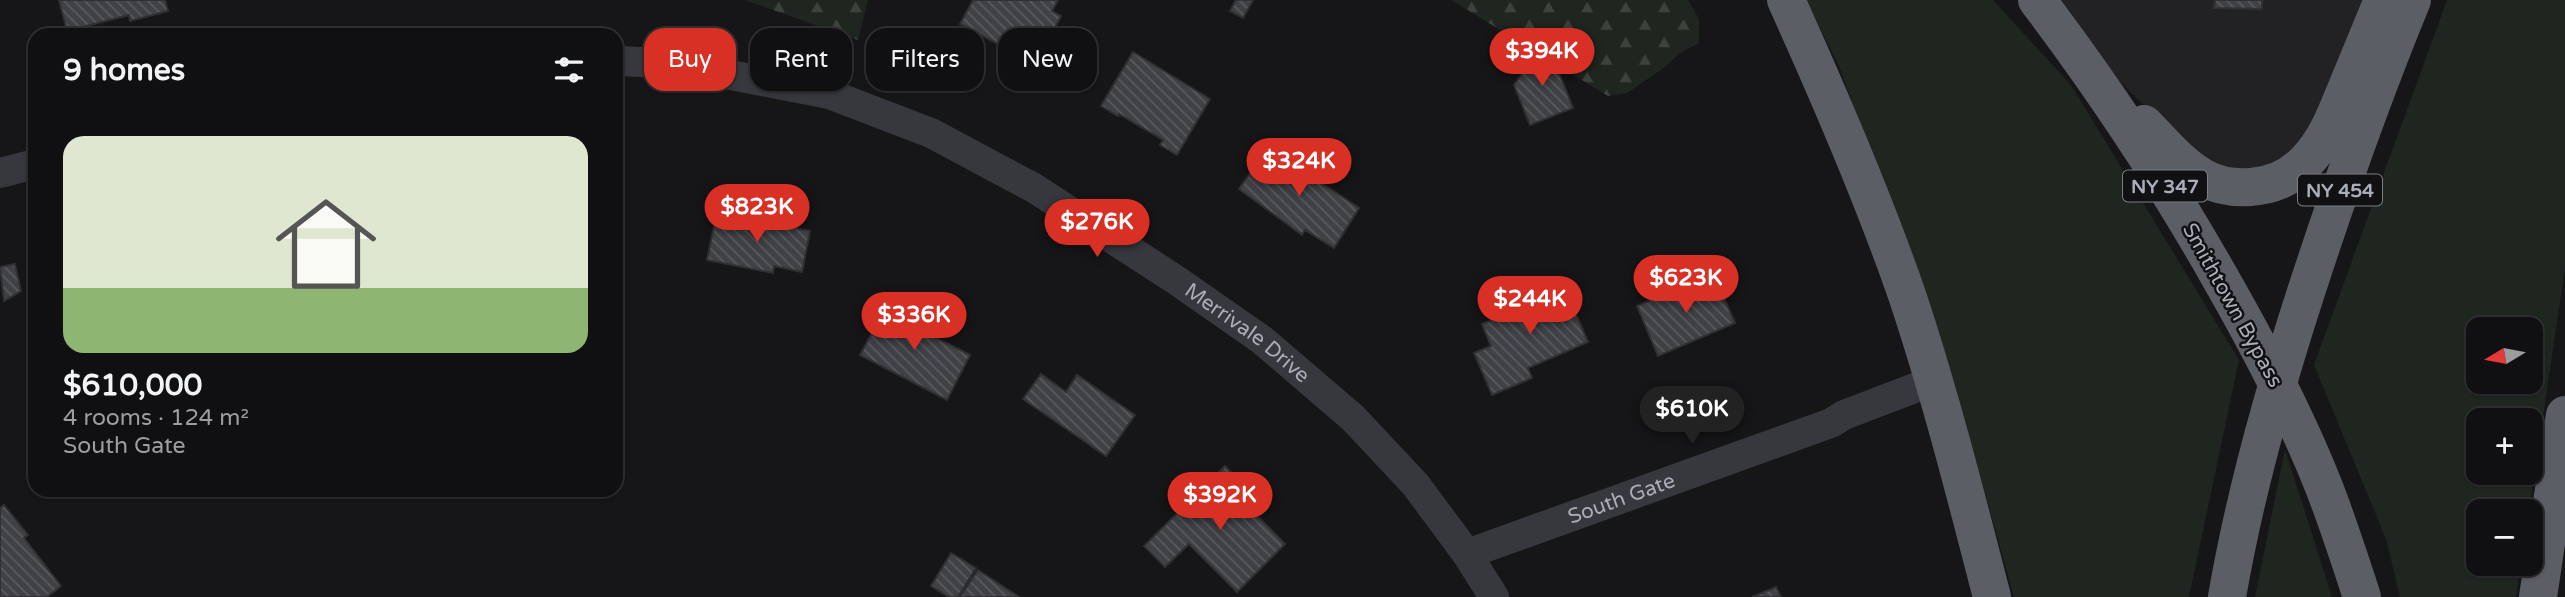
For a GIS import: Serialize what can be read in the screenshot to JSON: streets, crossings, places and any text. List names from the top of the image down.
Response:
{
  "streets": {
    "highway": ["NY 347", "NY 454", "Smithtown Bypass"],
    "street": ["Merrivale Drive", "South Gate"]
  },
  "crossings": [
    ["NY 454", "Smithtown Bypass"],
    ["Merrivale Drive", "South Gate"]
  ],
  "north": "left",
  "page": {
    "price": [
      "$394K",
      "$324K",
      "$823K",
      "$276K",
      "$623K",
      "$244K",
      "$336K",
      "$610K",
      "$392K"
    ],
    "chip": [
      "Buy",
      "Rent",
      "Filters",
      "New"
    ],
    "heading": "9 homes",
    "list": [
      {
        "name": "$610,000",
        "note": "4 rooms · 124 m² · South Gate"
      }
    ],
    "map_buttons": ["+", "−"]
  }
}
